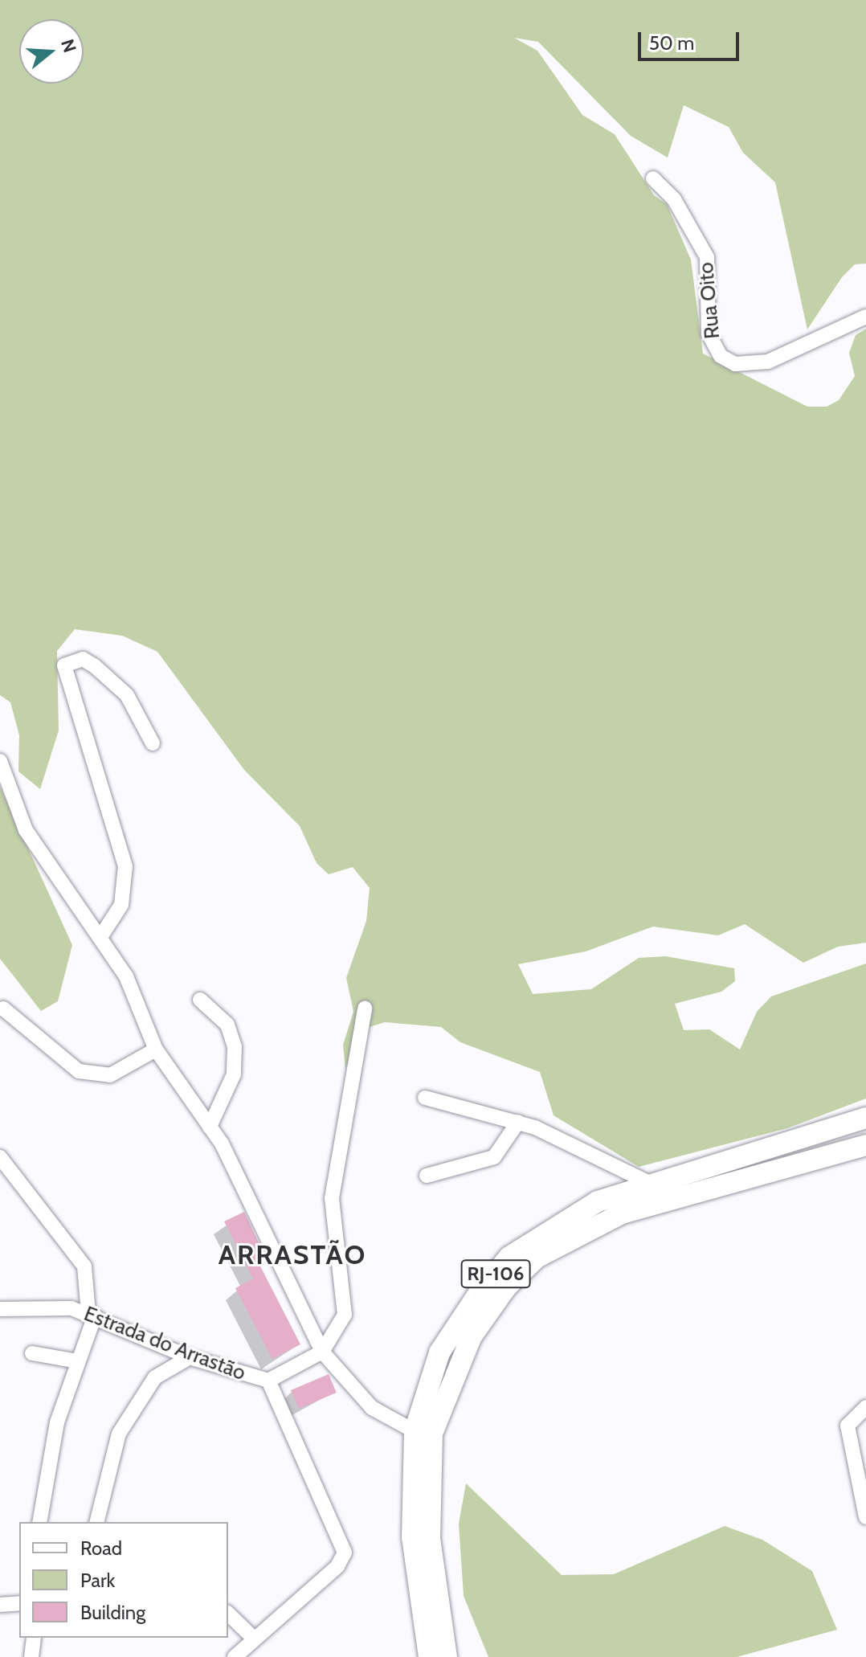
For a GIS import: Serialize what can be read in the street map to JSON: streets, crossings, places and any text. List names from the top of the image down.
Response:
{
  "streets": {
    "highway": ["RJ-106"],
    "street": ["Rua Oito", "Estrada do Arrastão"]
  },
  "districts": ["ARRASTÃO"],
  "legend": ["Road", "Park", "Building"],
  "scale_bar": "50 m",
  "north": "right"
}
